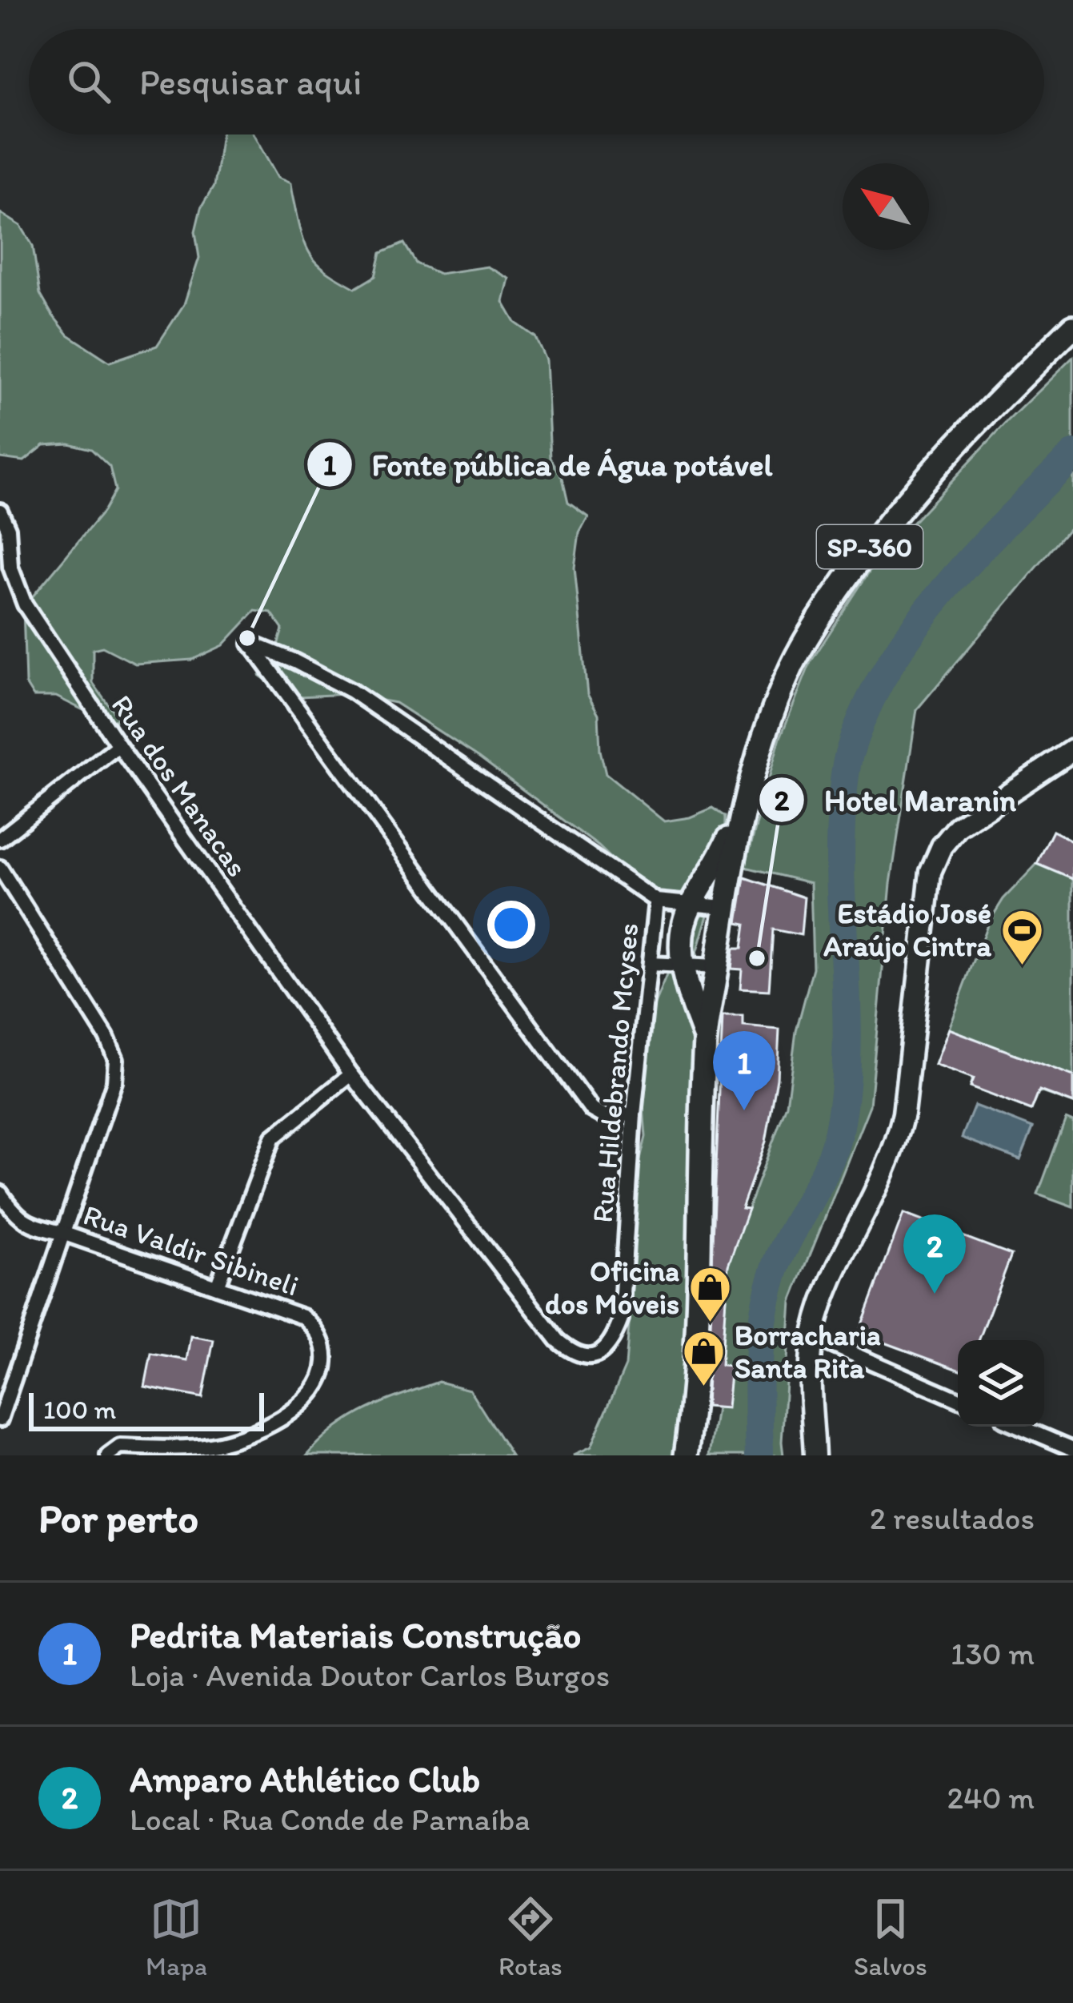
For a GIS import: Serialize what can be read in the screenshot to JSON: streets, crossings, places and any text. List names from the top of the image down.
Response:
{
  "streets": {
    "main road": ["SP-360"],
    "street": ["Rua dos Manacas", "Rua Hildebrando Mcyses", "Rua Valdir Sibineli"]
  },
  "crossings": [
    ["Rua dos Manacas", "Rua Hildebrando Mcyses"]
  ],
  "places": {
    "other": ["Fonte pública de Água potável", "Hotel Maranin"],
    "sports": ["Estádio José Araújo Cintra"],
    "shop": ["Oficina dos Móveis", "Borracharia Santa Rita"]
  },
  "scale_bar": "100 m",
  "north": "top left",
  "page": {
    "search": "Pesquisar aqui",
    "pins": ["1", "2"],
    "scale": "100 m",
    "heading": ["Por perto", "2 resultados"],
    "list": [
      {
        "mark": "1",
        "name": "Pedrita Materiais Construção",
        "note": "Loja · Avenida Doutor Carlos Burgos",
        "value": "130 m"
      },
      {
        "mark": "2",
        "name": "Amparo Athlético Club",
        "note": "Local · Rua Conde de Parnaíba",
        "value": "240 m"
      }
    ],
    "nav": ["Mapa", "Rotas", "Salvos"]
  }
}
